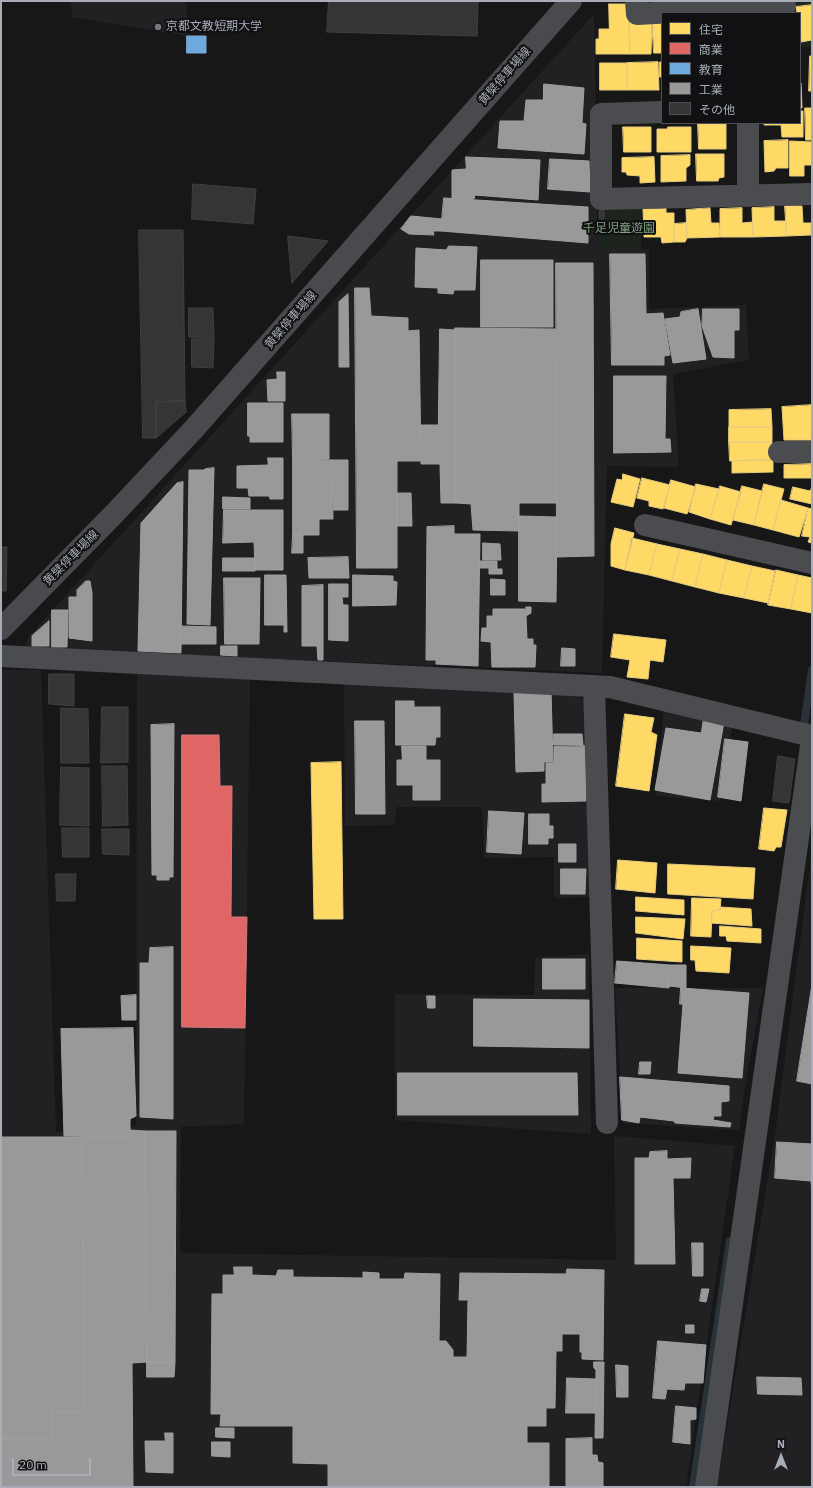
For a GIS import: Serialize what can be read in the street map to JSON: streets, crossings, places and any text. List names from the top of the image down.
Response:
{
  "streets": {
    "main road": ["黄檗停車場線"]
  },
  "parks": ["千足児童遊園"],
  "places": ["京都文教短期大学"],
  "legend": [
    "住宅",
    "商業",
    "教育",
    "工業",
    "その他"
  ],
  "scale_bar": "20 m",
  "north": "top"
}
